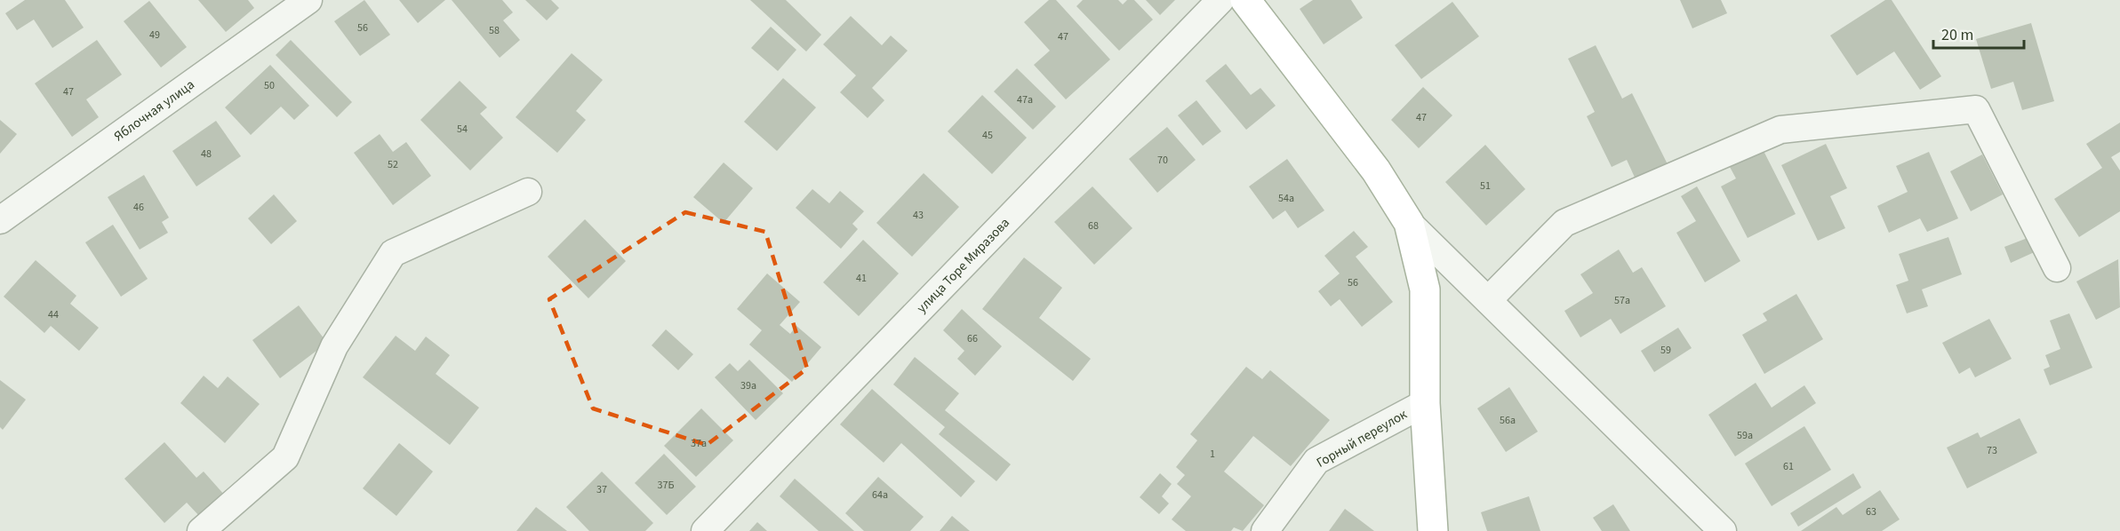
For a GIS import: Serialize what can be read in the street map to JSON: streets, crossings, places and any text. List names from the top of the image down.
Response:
{
  "streets": {
    "street": ["Яблочная улица", "улица Торе Миразова", "Горный переулок"]
  },
  "house_numbers": [
    "56",
    "58",
    "49",
    "47",
    "50",
    "47",
    "47а",
    "47",
    "54",
    "45",
    "48",
    "70",
    "52",
    "51",
    "54а",
    "46",
    "43",
    "68",
    "41",
    "56",
    "57а",
    "44",
    "66",
    "59",
    "39а",
    "56а",
    "59а",
    "37а",
    "73",
    "1",
    "61",
    "37Б",
    "37",
    "64а",
    "63"
  ],
  "scale_bar": "20 m"
}
